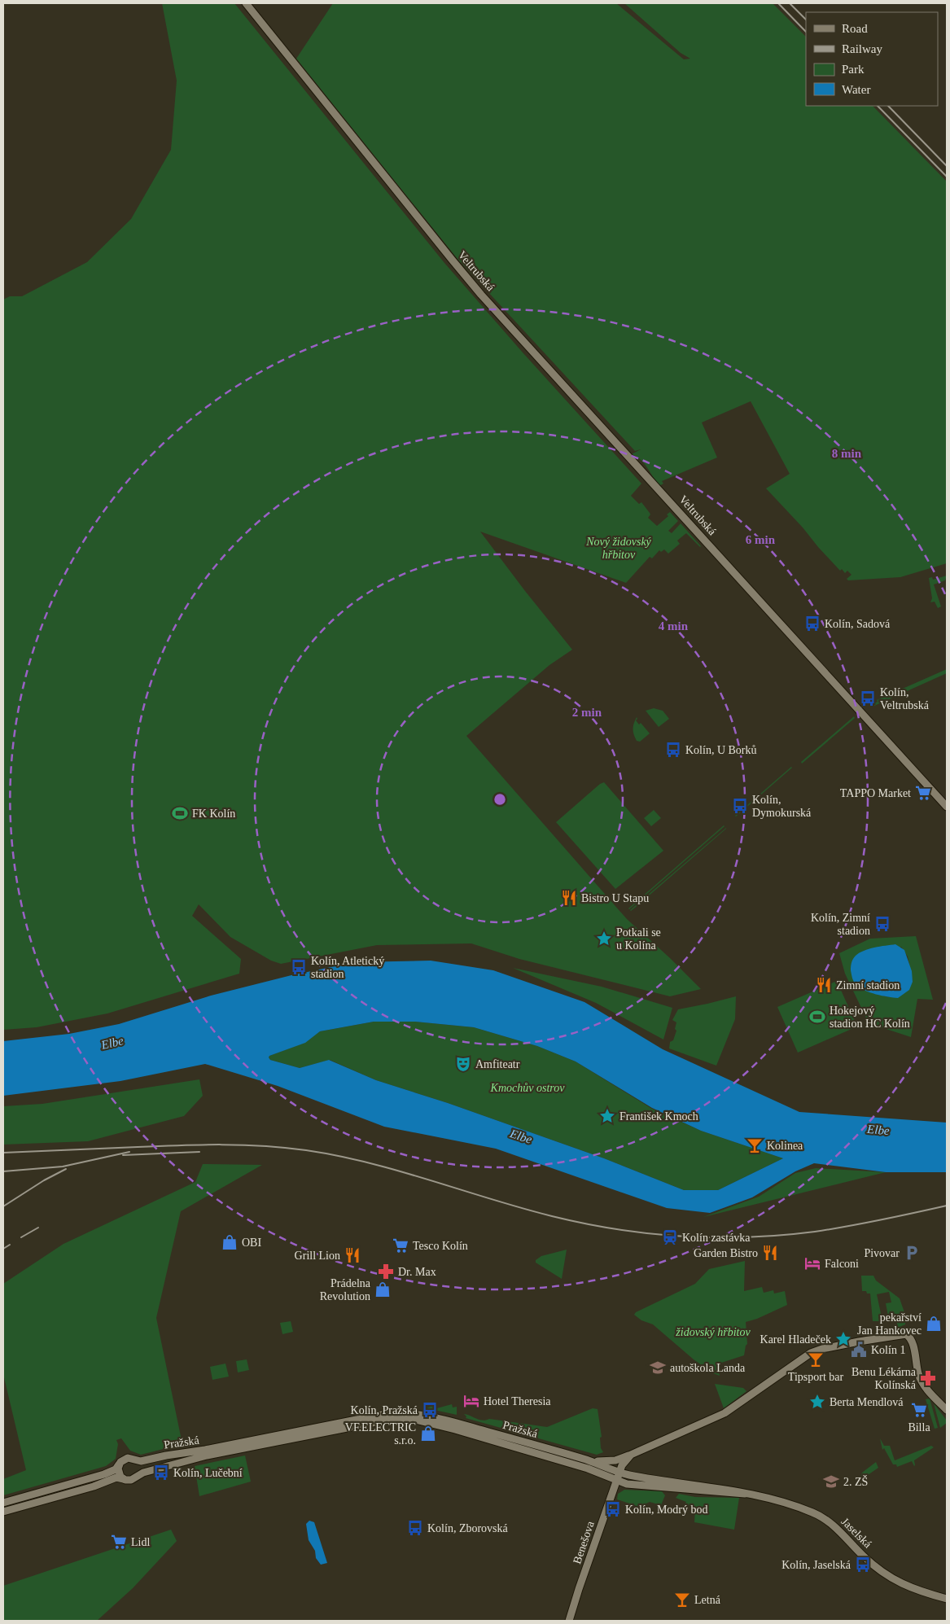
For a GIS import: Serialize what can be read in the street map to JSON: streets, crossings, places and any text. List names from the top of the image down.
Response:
{
  "streets": {
    "street": [
      "Veltrubská",
      "Pražská",
      "Jaselská",
      "Benešova"
    ]
  },
  "crossings": [
    ["Pražská", "Jaselská"],
    ["Pražská", "Benešova"],
    ["Jaselská", "Benešova"]
  ],
  "water": ["Elbe"],
  "parks": ["Nový židovský hřbitov", "Kmochův ostrov", "židovský hřbitov"],
  "places": {
    "bus stop": [
      "Kolín, Sadová",
      "Kolín, Veltrubská",
      "Kolín, U Borků",
      "Kolín, Dymokurská",
      "Kolín, Zimní stadion",
      "Kolín, Atletický stadion",
      "Kolín, Pražská",
      "Kolín, Lučební",
      "Kolín, Modrý bod",
      "Kolín, Zborovská",
      "Kolín, Jaselská"
    ],
    "supermarket": [
      "TAPPO Market",
      "Tesco Kolín",
      "Billa",
      "Lidl"
    ],
    "sports": ["FK Kolín", "Hokejový stadion HC Kolín"],
    "restaurant": [
      "Bistro U Stapu",
      "Zimní stadion",
      "Garden Bistro",
      "Grill Lion"
    ],
    "place": [
      "Potkali se u Kolína",
      "František Kmoch",
      "Karel Hladeček",
      "Berta Mendlová"
    ],
    "theatre": ["Amfiteatr"],
    "bar": ["Kolinea", "Tipsport bar", "Letná"],
    "station": ["Kolín zastávka"],
    "shop": [
      "OBI",
      "Prádelna Revolution",
      "pekařství Jan Hankovec",
      "VF.ELECTRIC s.r.o."
    ],
    "parking": ["Pivovar"],
    "hotel": ["Falconi", "Hotel Theresia"],
    "pharmacy": ["Dr. Max", "Benu Lékárna Kolínská"],
    "public building": ["Kolín 1"],
    "school or university": ["autoškola Landa", "2. ZŠ"]
  },
  "legend": [
    "Road",
    "Railway",
    "Park",
    "Water"
  ],
  "rings": [
    "8 min",
    "6 min",
    "4 min",
    "2 min"
  ]
}
